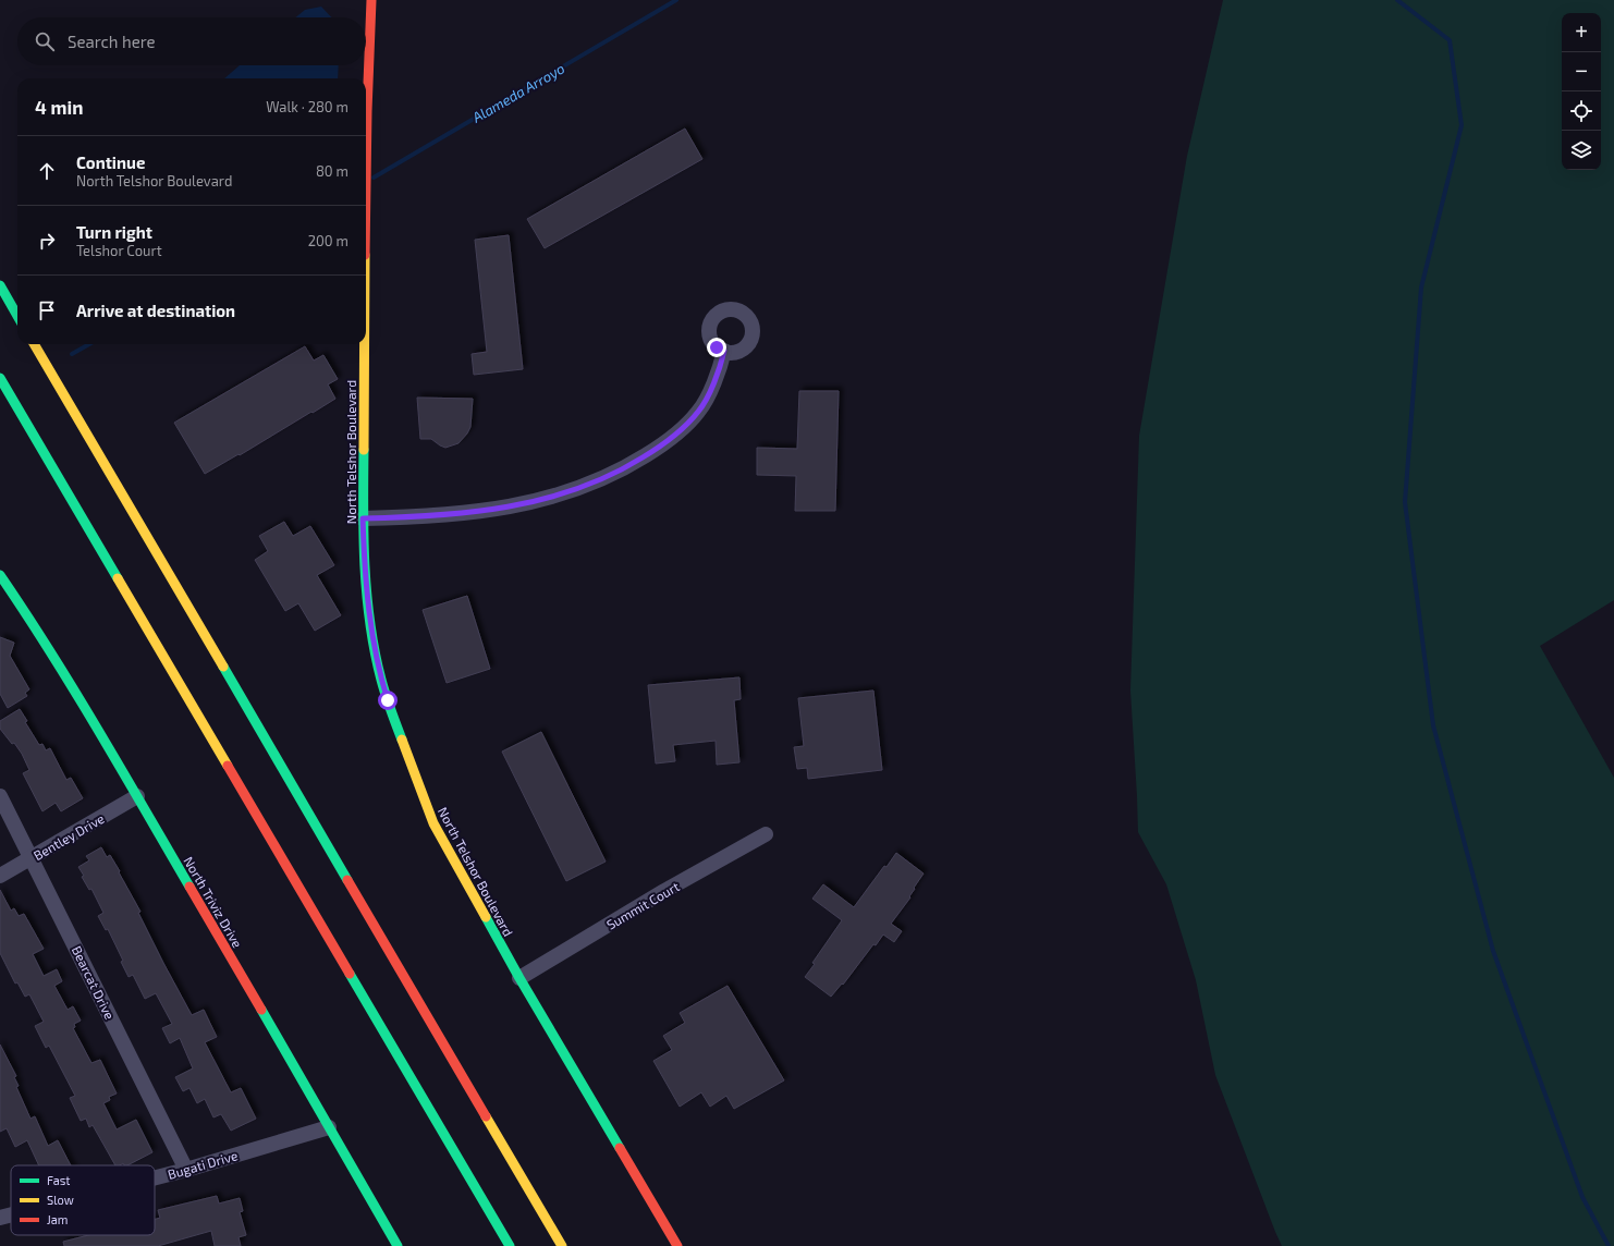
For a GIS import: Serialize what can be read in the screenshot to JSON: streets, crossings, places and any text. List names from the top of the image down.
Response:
{
  "streets": {
    "main road": ["North Telshor Boulevard", "North Triviz Drive"],
    "street": [
      "Bentley Drive",
      "Summit Court",
      "Bearcat Drive",
      "Bugati Drive"
    ]
  },
  "crossings": [
    ["North Telshor Boulevard", "Summit Court"],
    ["Bentley Drive", "North Triviz Drive"],
    ["Bentley Drive", "Bearcat Drive"],
    ["North Triviz Drive", "Bugati Drive"],
    ["Bearcat Drive", "Bugati Drive"]
  ],
  "water": ["Alameda Arroyo"],
  "legend": ["Fast", "Slow", "Jam"],
  "page": {
    "map_buttons": ["+", "−"],
    "search": "Search here",
    "heading": ["4 min", "Walk · 280 m"],
    "list": [
      ["Continue", "North Telshor Boulevard", "80 m"],
      ["Turn right", "Telshor Court", "200 m"],
      "Arrive at destination"
    ]
  }
}
